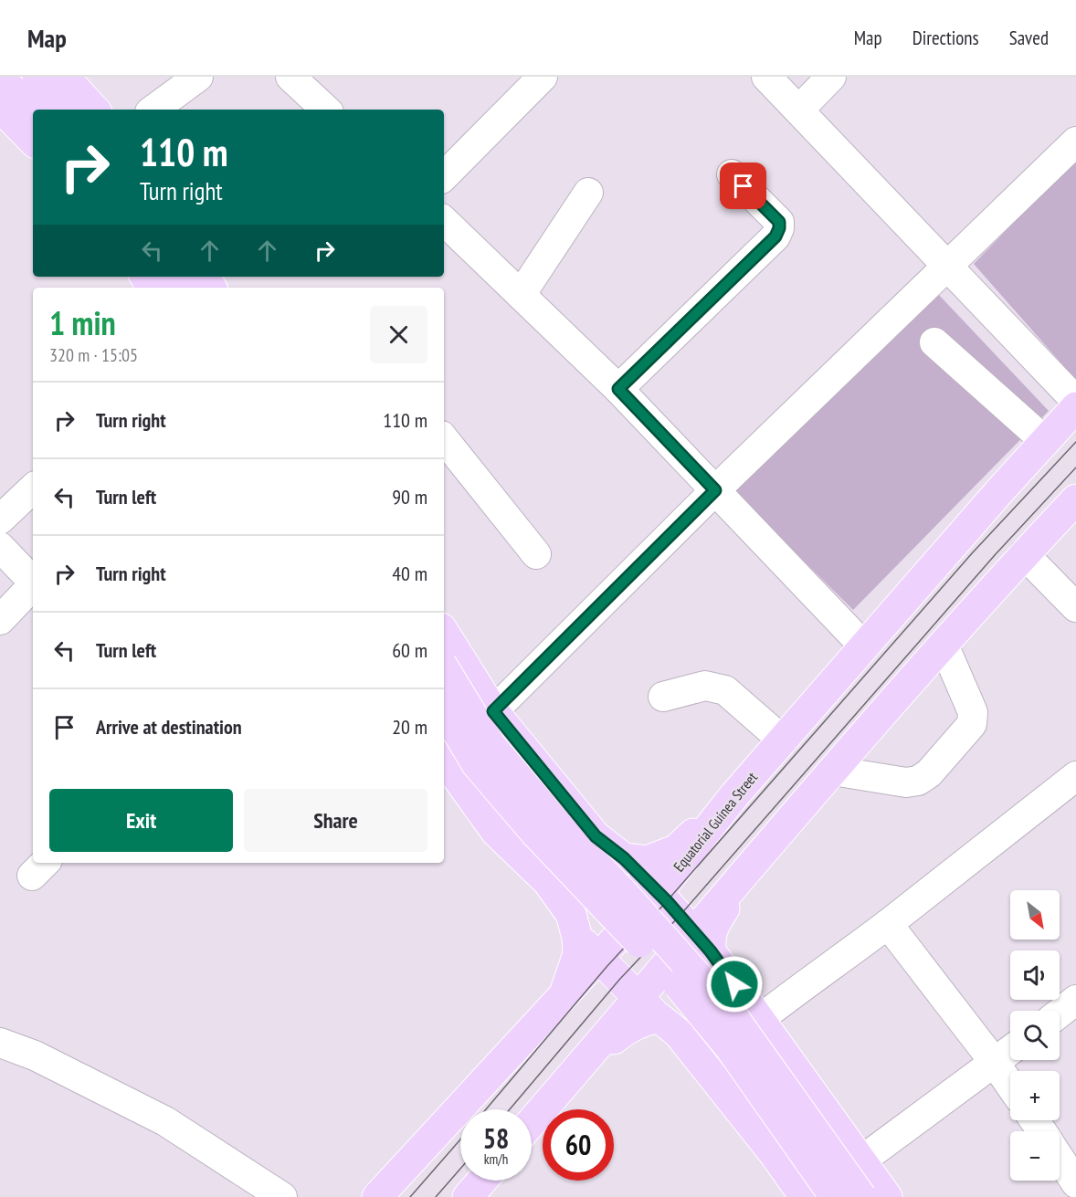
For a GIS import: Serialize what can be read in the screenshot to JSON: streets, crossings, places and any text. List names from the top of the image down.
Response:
{
  "streets": {
    "main road": ["Equatorial Guinea Street"]
  },
  "north": "bottom right",
  "page": {
    "header": "Map",
    "nav": ["Map", "Directions", "Saved"],
    "turn": ["110 m", "Turn right"],
    "heading": ["1 min", "320 m · 15:05"],
    "list": [
      {
        "name": "Turn right",
        "value": "110 m"
      },
      {
        "name": "Turn left",
        "value": "90 m"
      },
      {
        "name": "Turn right",
        "value": "40 m"
      },
      {
        "name": "Turn left",
        "value": "60 m"
      },
      {
        "name": "Arrive at destination",
        "value": "20 m"
      }
    ],
    "buttons": ["Exit", "Share"],
    "map_buttons": ["+", "−"],
    "speed": "58 km/h",
    "limit": "60"
  }
}
